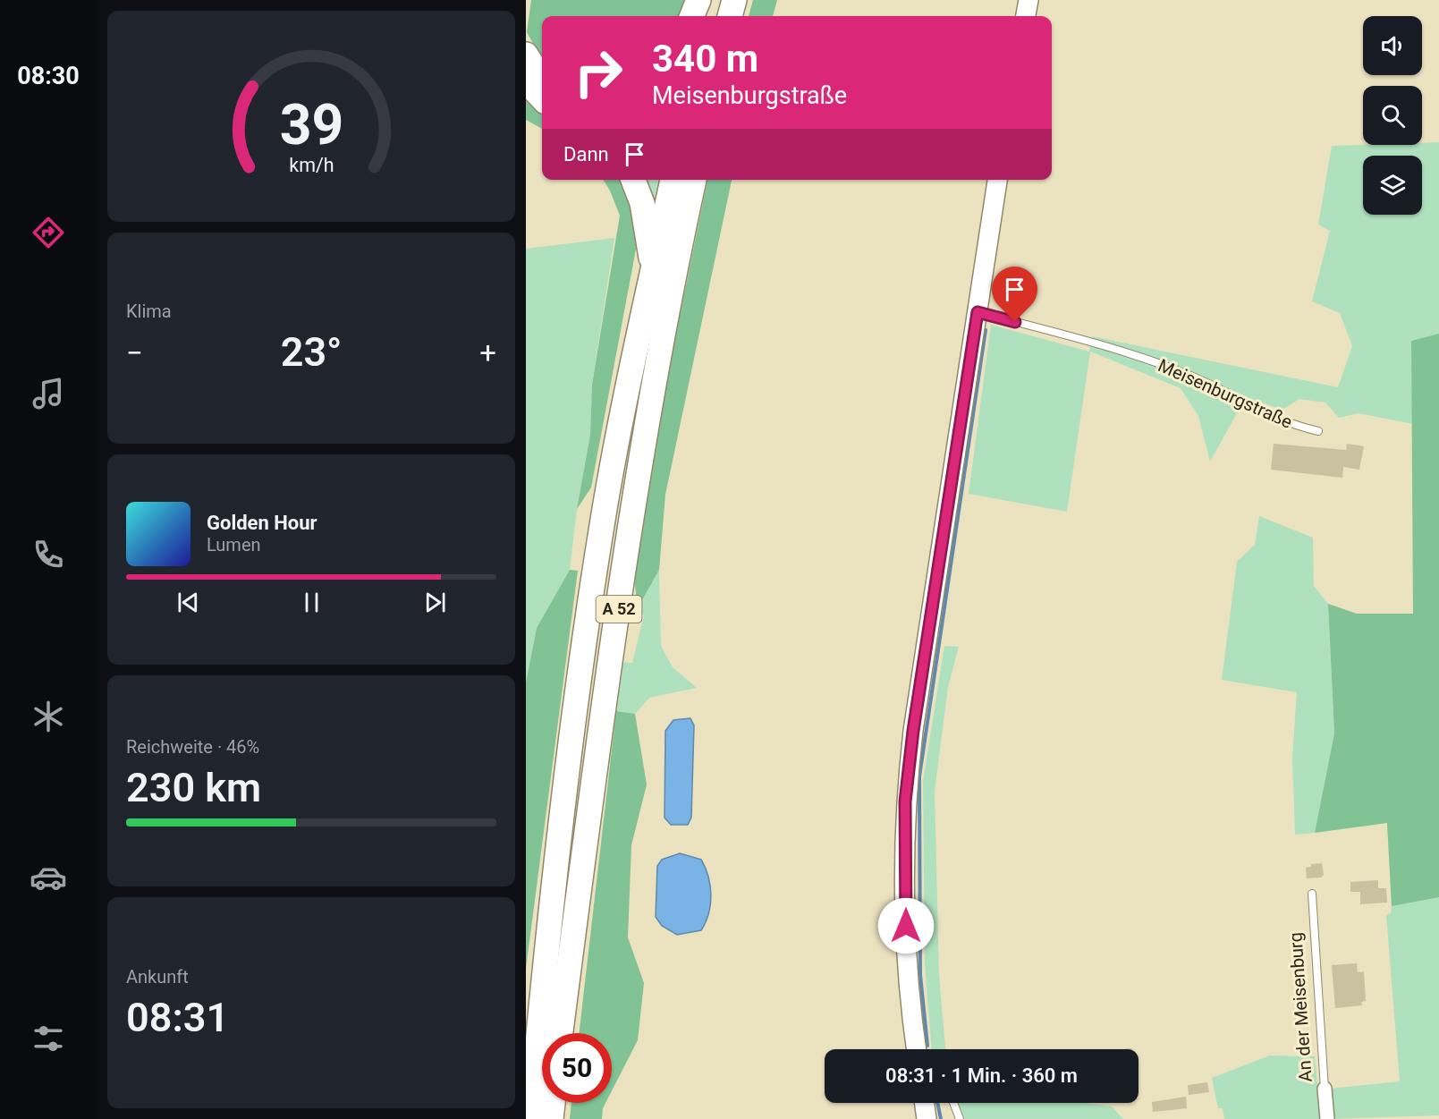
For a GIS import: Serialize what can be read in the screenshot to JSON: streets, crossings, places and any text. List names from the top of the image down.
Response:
{
  "streets": {
    "highway": ["A 52"],
    "street": ["An der Meisenburg"],
    "lane": ["Meisenburgstraße"]
  },
  "page": {
    "tabs": "08:30",
    "turn": ["340 m", "Meisenburgstraße"],
    "then": "Dann",
    "tile": [
      "Klima",
      ["Reichweite · 46%", "230 km"],
      ["Ankunft", "08:31"]
    ],
    "heat": ["−", "23°", "+"],
    "song": ["Golden Hour", "Lumen"],
    "limit": "50",
    "trip": "08:31 · 1 Min. · 360 m",
    "gauge": ["39", "km/h"]
  }
}
